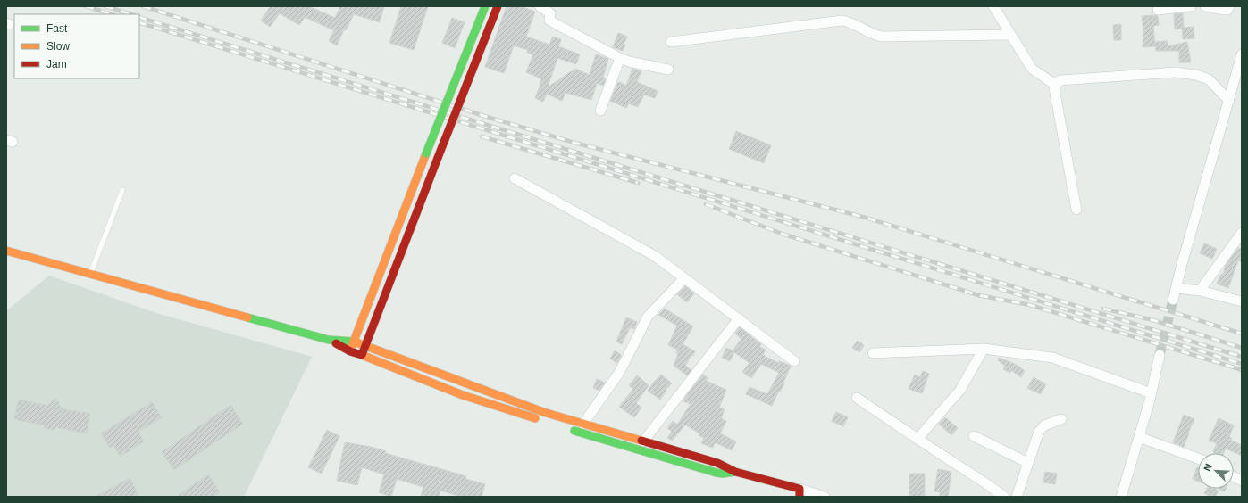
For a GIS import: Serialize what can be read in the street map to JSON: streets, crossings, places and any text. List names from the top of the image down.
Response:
{
  "legend": ["Fast", "Slow", "Jam"],
  "north": "top left"
}
